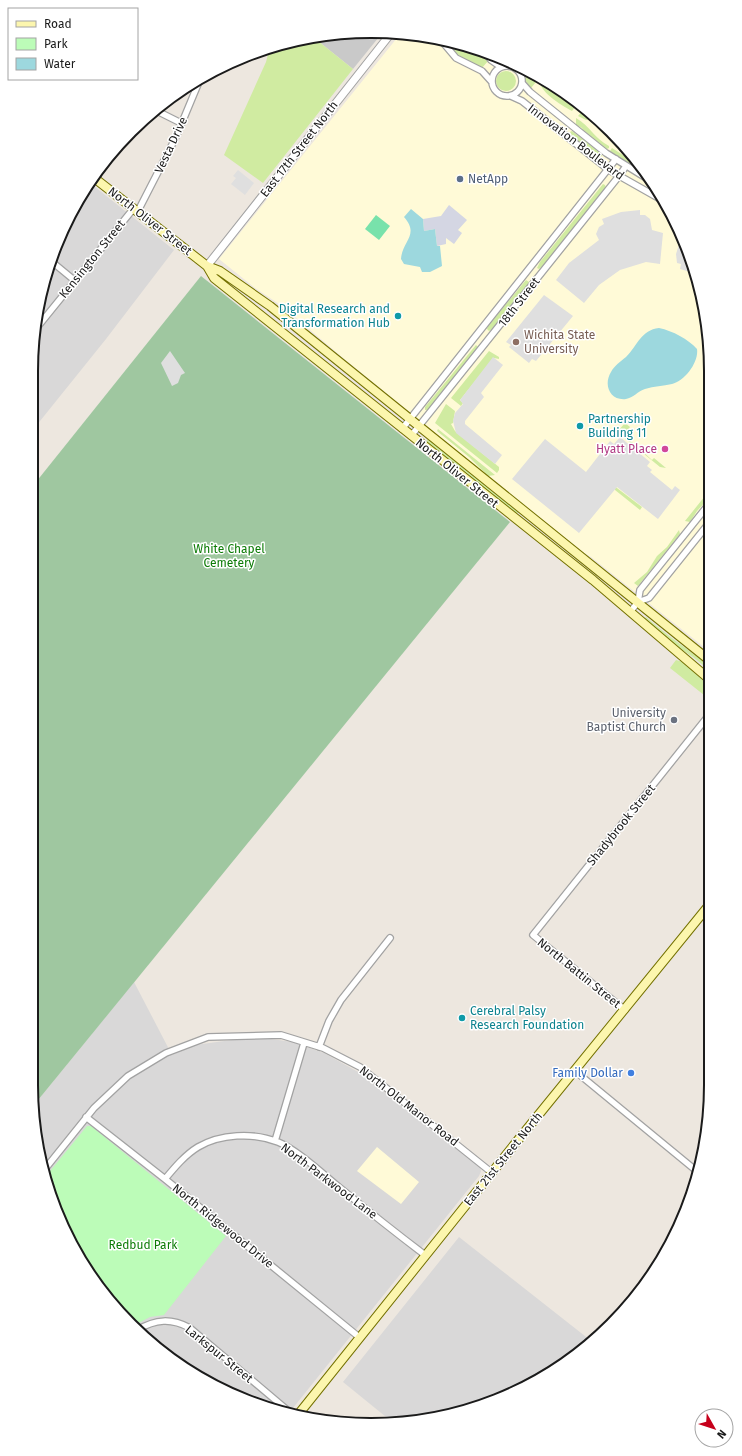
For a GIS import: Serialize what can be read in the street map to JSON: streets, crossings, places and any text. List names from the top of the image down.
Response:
{
  "streets": {
    "main road": ["North Oliver Street", "East 21st Street North"],
    "street": [
      "Innovation Boulevard",
      "Vesta Drive",
      "East 17th Street North",
      "Kensington Street",
      "18th Street",
      "Shadybrook Street",
      "North Battin Street",
      "North Old Manor Road",
      "North Parkwood Lane",
      "North Ridgewood Drive",
      "Larkspur Street"
    ]
  },
  "crossings": [
    ["Innovation Boulevard", "18th Street"],
    ["Vesta Drive", "North Oliver Street"],
    ["Vesta Drive", "Kensington Street"],
    ["East 17th Street North", "North Oliver Street"],
    ["North Oliver Street", "Kensington Street"],
    ["North Oliver Street", "18th Street"],
    ["Shadybrook Street", "North Battin Street"],
    ["North Battin Street", "East 21st Street North"],
    ["North Old Manor Road", "East 21st Street North"],
    ["North Old Manor Road", "North Ridgewood Drive"],
    ["East 21st Street North", "North Parkwood Lane"],
    ["East 21st Street North", "North Ridgewood Drive"],
    ["North Parkwood Lane", "North Ridgewood Drive"]
  ],
  "parks": ["White Chapel Cemetery", "Redbud Park"],
  "places": [
    "NetApp",
    "Digital Research and Transformation Hub",
    "Wichita State University",
    "Partnership Building 11",
    "Hyatt Place",
    "University Baptist Church",
    "Cerebral Palsy Research Foundation",
    "Family Dollar"
  ],
  "legend": ["Road", "Park", "Water"],
  "north": "bottom right"
}
